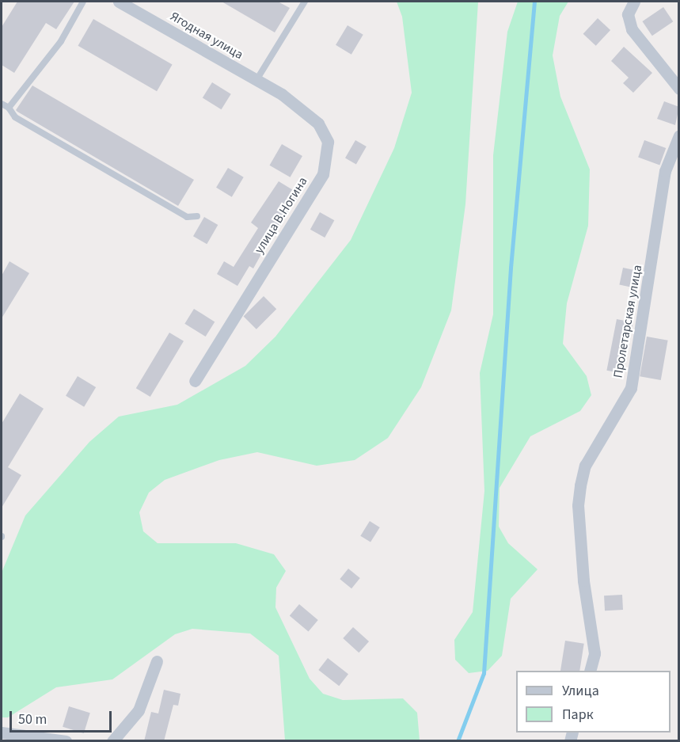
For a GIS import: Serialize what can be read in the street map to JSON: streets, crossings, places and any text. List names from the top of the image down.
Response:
{
  "streets": {
    "street": ["Ягодная улица", "улица В.Ногина", "Пролетарская улица"]
  },
  "crossings": [
    ["Ягодная улица", "улица В.Ногина"]
  ],
  "legend": ["Улица", "Парк"],
  "scale_bar": "50 m"
}
